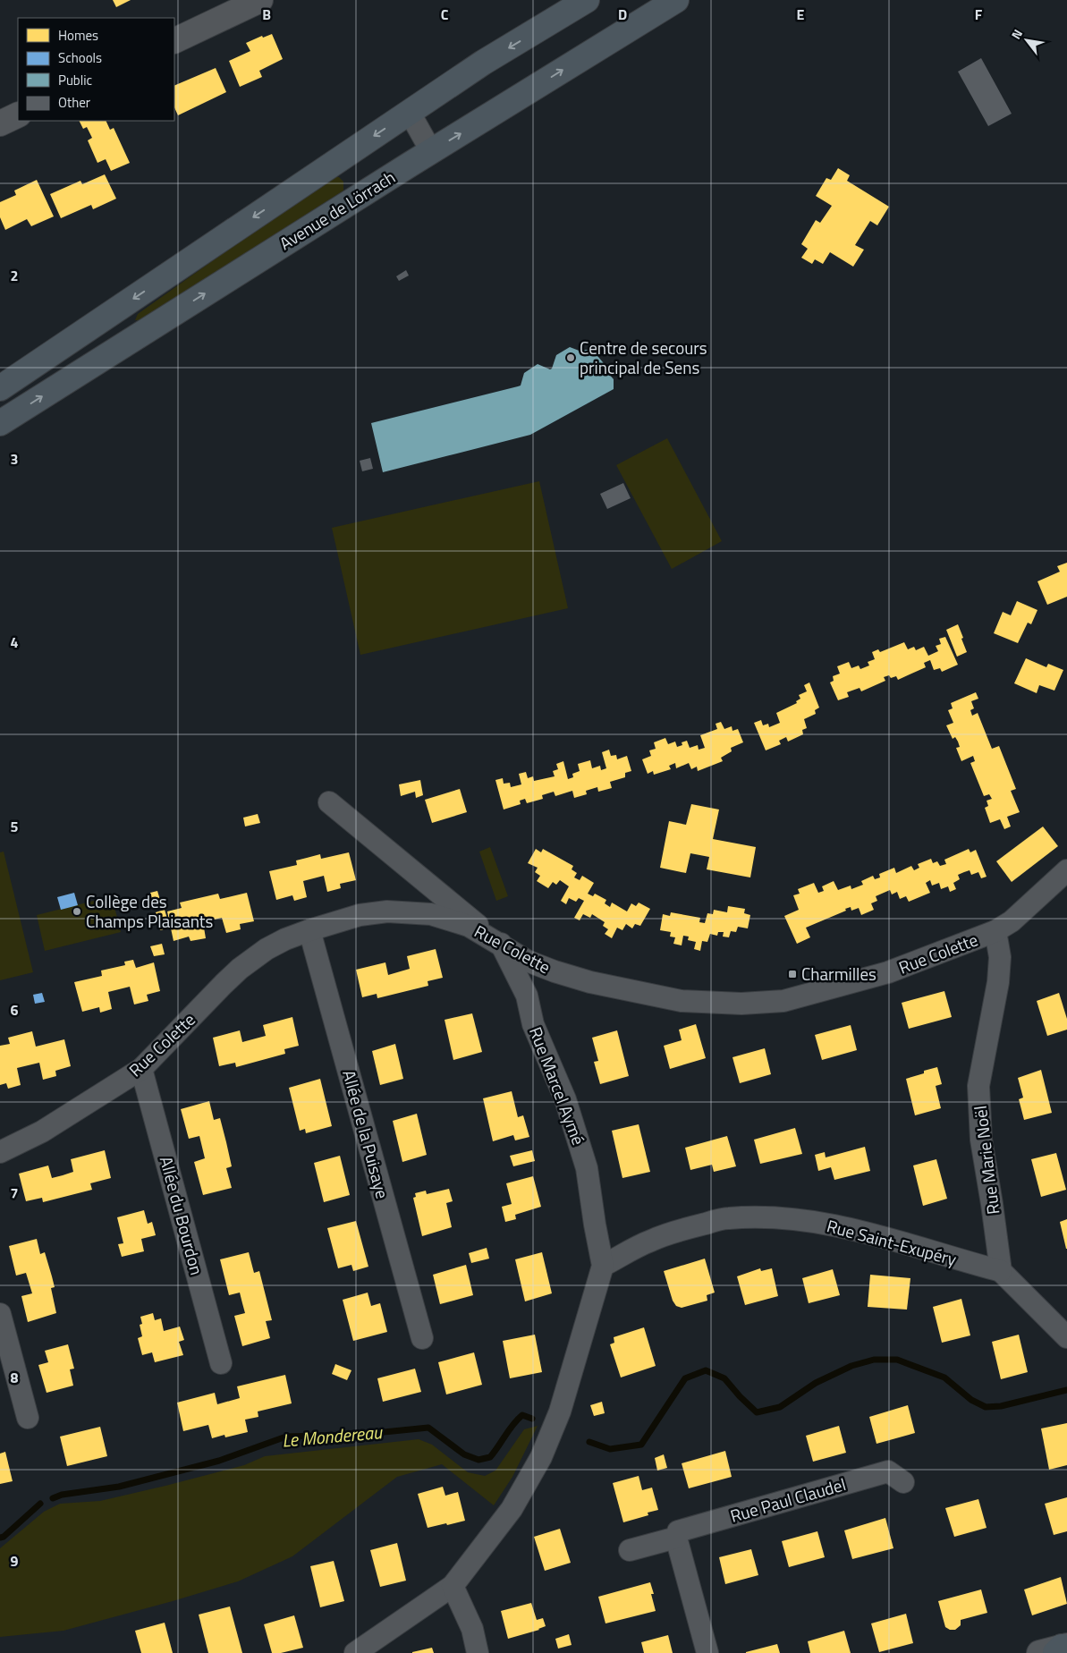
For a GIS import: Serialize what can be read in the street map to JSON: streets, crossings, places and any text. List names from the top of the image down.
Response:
{
  "streets": {
    "main road": ["Avenue de Lörrach"],
    "street": [
      "Rue Colette",
      "Rue Marcel Aymé",
      "Allée de la Puisaye",
      "Rue Marie Noël",
      "Allée du Bourdon",
      "Rue Saint-Exupéry",
      "Rue Paul Claudel"
    ]
  },
  "crossings": [
    ["Rue Colette", "Rue Marcel Aymé"],
    ["Rue Colette", "Allée de la Puisaye"],
    ["Rue Colette", "Rue Marie Noël"],
    ["Rue Colette", "Allée du Bourdon"],
    ["Rue Marcel Aymé", "Rue Saint-Exupéry"],
    ["Rue Marie Noël", "Rue Saint-Exupéry"]
  ],
  "water": ["Le Mondereau"],
  "places": {
    "other": ["Centre de secours principal de Sens", "Collège des Champs Plaisants"],
    "transit": ["Charmilles"]
  },
  "legend": [
    "Homes",
    "Schools",
    "Public",
    "Other"
  ],
  "north": "top left",
  "grid": {
    "columns": [
      "B",
      "C",
      "D",
      "E",
      "F"
    ],
    "rows": [
      "2",
      "3",
      "4",
      "5",
      "6",
      "7",
      "8",
      "9"
    ]
  }
}
